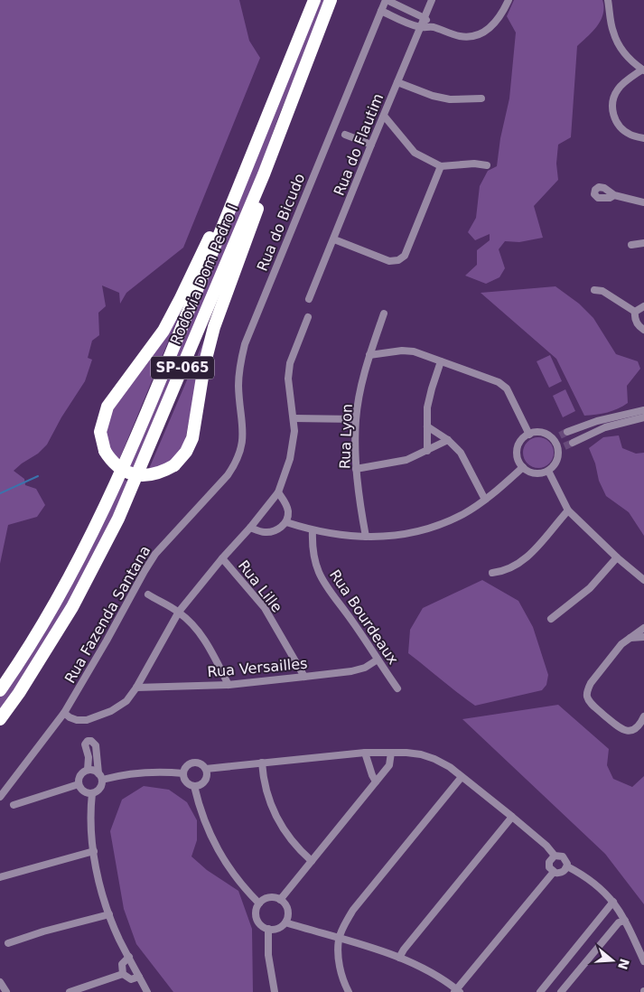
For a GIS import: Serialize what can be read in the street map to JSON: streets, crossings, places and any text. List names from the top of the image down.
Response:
{
  "streets": {
    "highway": ["Rodovia Dom Pedro I", "SP-065"],
    "street": [
      "Rua do Flautim",
      "Rua do Bicudo",
      "Rua Lyon",
      "Rua Lille",
      "Rua Fazenda Santana",
      "Rua Bourdeaux",
      "Rua Versailles"
    ]
  },
  "crossings": [
    ["Rua do Bicudo", "Rua Fazenda Santana"],
    ["Rua Lille", "Rua Versailles"],
    ["Rua Bourdeaux", "Rua Versailles"]
  ],
  "north": "right"
}
